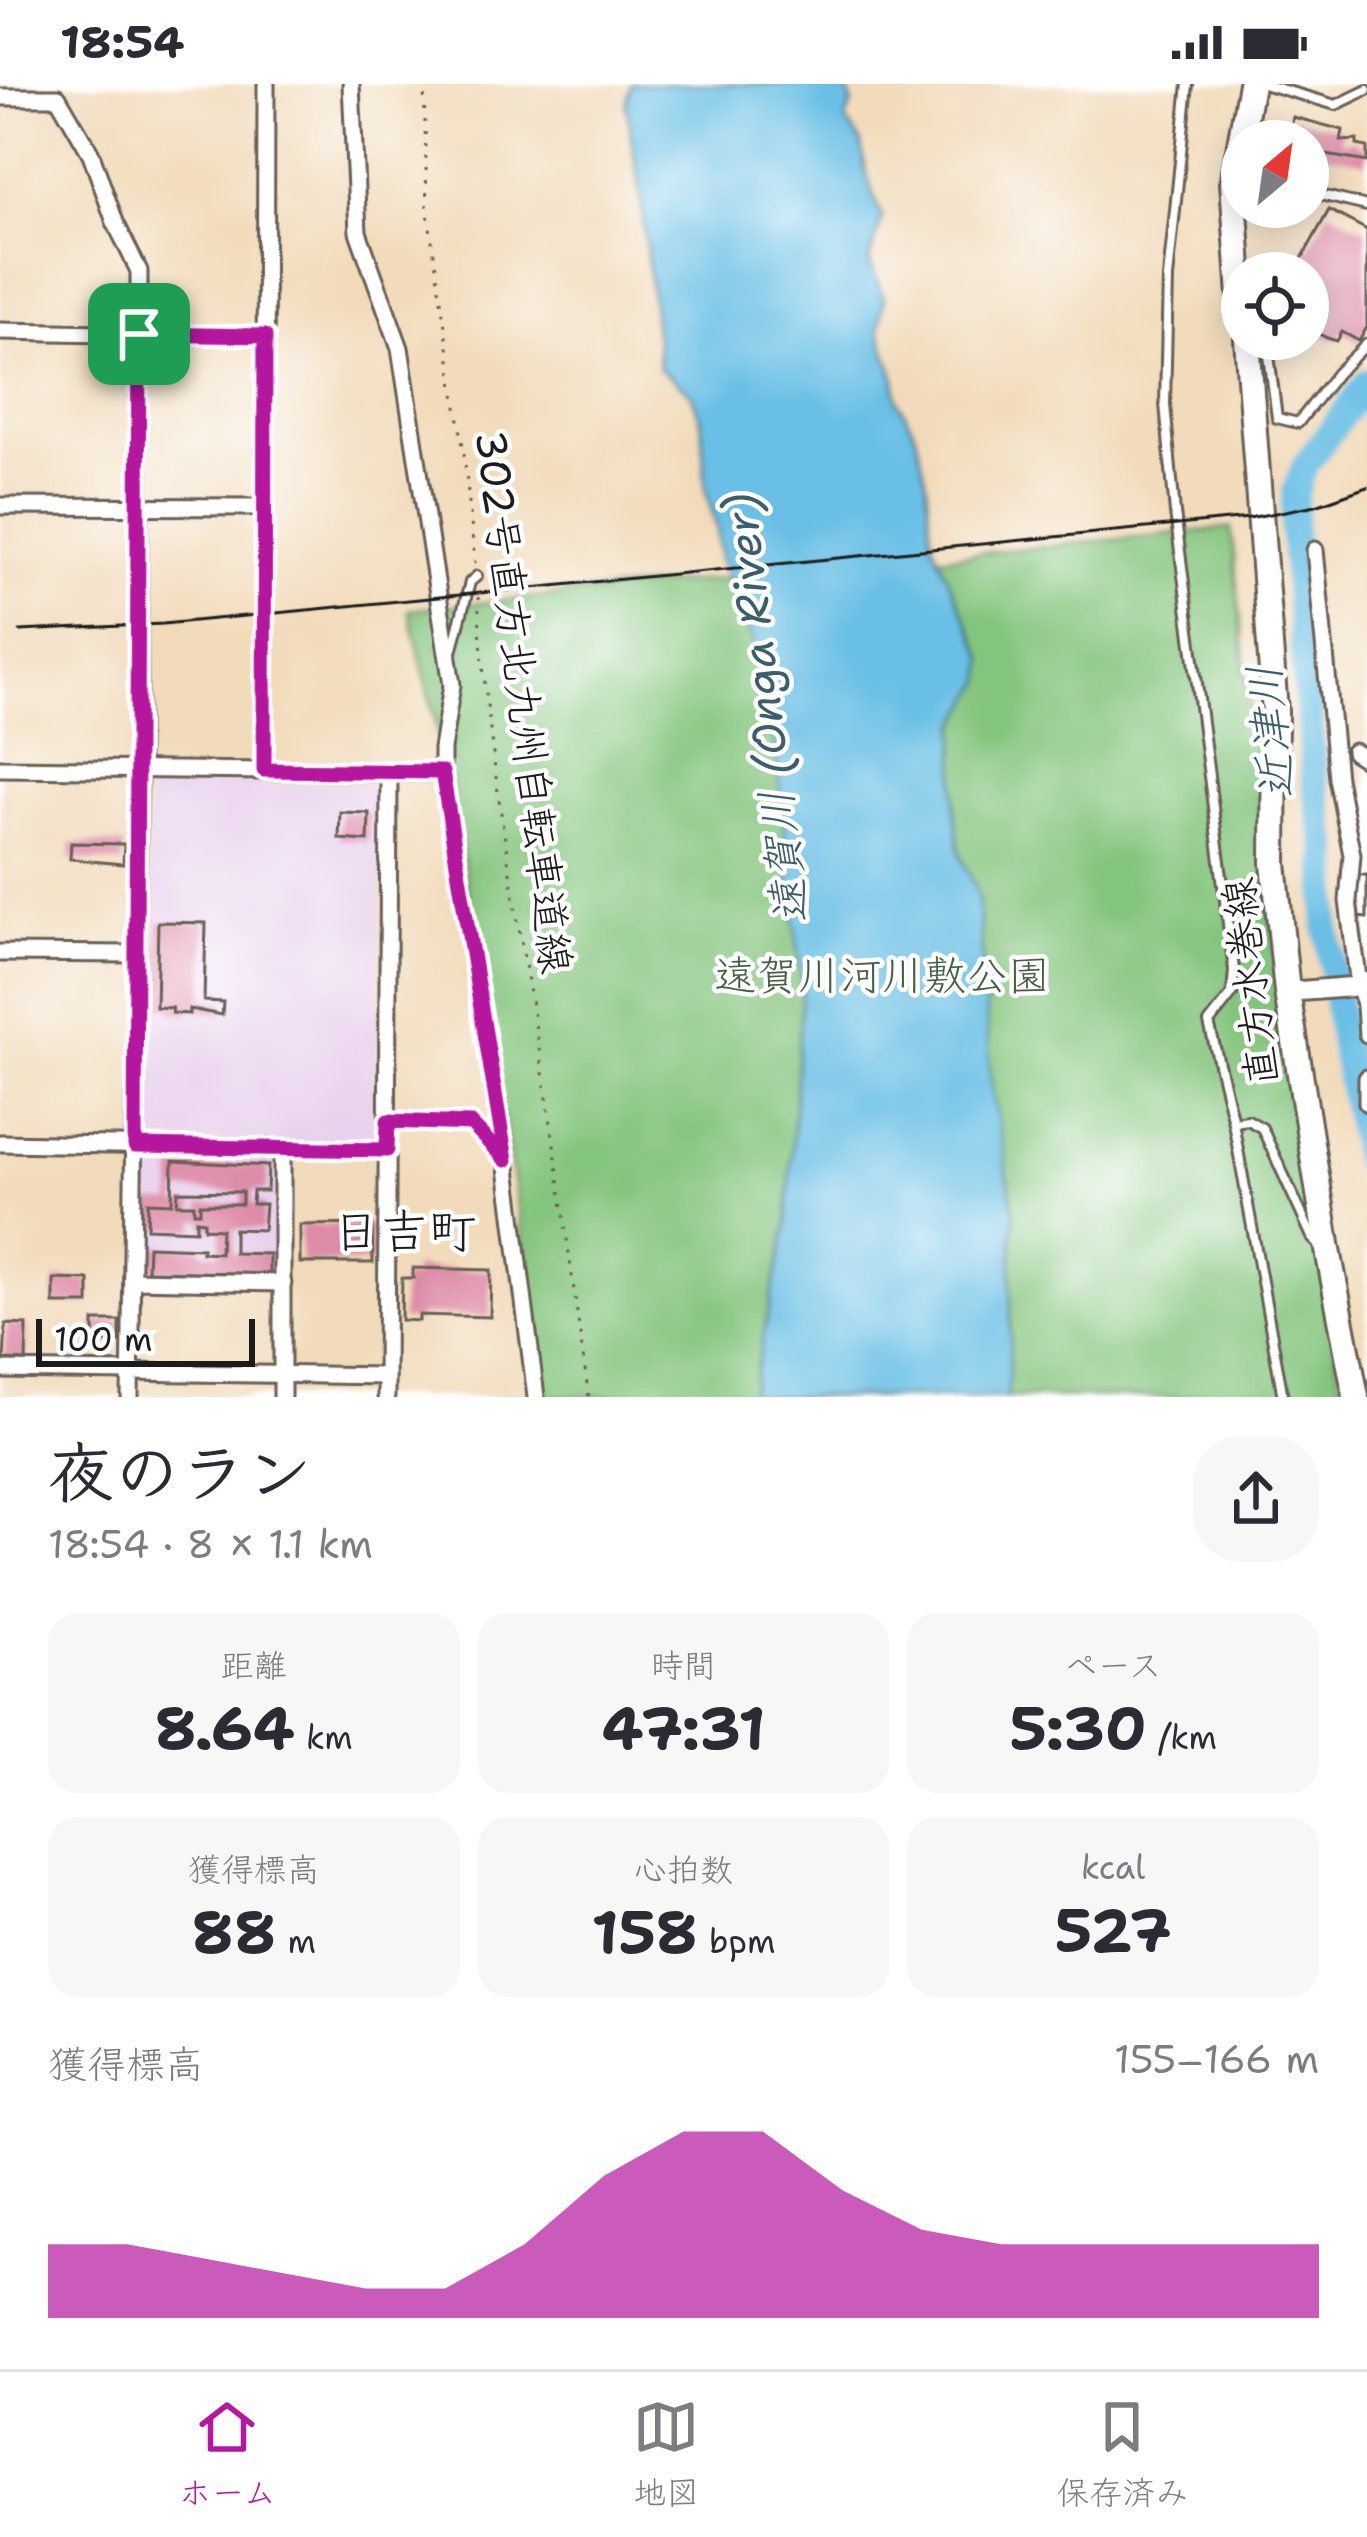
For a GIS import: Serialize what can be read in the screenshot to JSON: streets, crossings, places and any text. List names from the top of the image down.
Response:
{
  "streets": {
    "main road": ["直方水巻線"],
    "path": ["302号直方北九州自転車道線"]
  },
  "districts": ["日吉町"],
  "water": ["遠賀川 (Onga River)", "近津川"],
  "parks": ["遠賀川河川敷公園"],
  "scale_bar": "100 m",
  "north": "top right",
  "page": {
    "status": "18:54",
    "scale": "100 m",
    "heading": ["夜のラン", "18:54 · 8 × 1.1 km"],
    "stats": [
      ["距離", "8.64 km"],
      ["時間", "47:31"],
      ["ペース", "5:30 /km"],
      ["獲得標高", "88 m"],
      ["心拍数", "158 bpm"],
      ["kcal", "527"]
    ],
    "chart": ["獲得標高", "155–166 m"],
    "tabs": ["ホーム", "地図", "保存済み"]
  }
}
